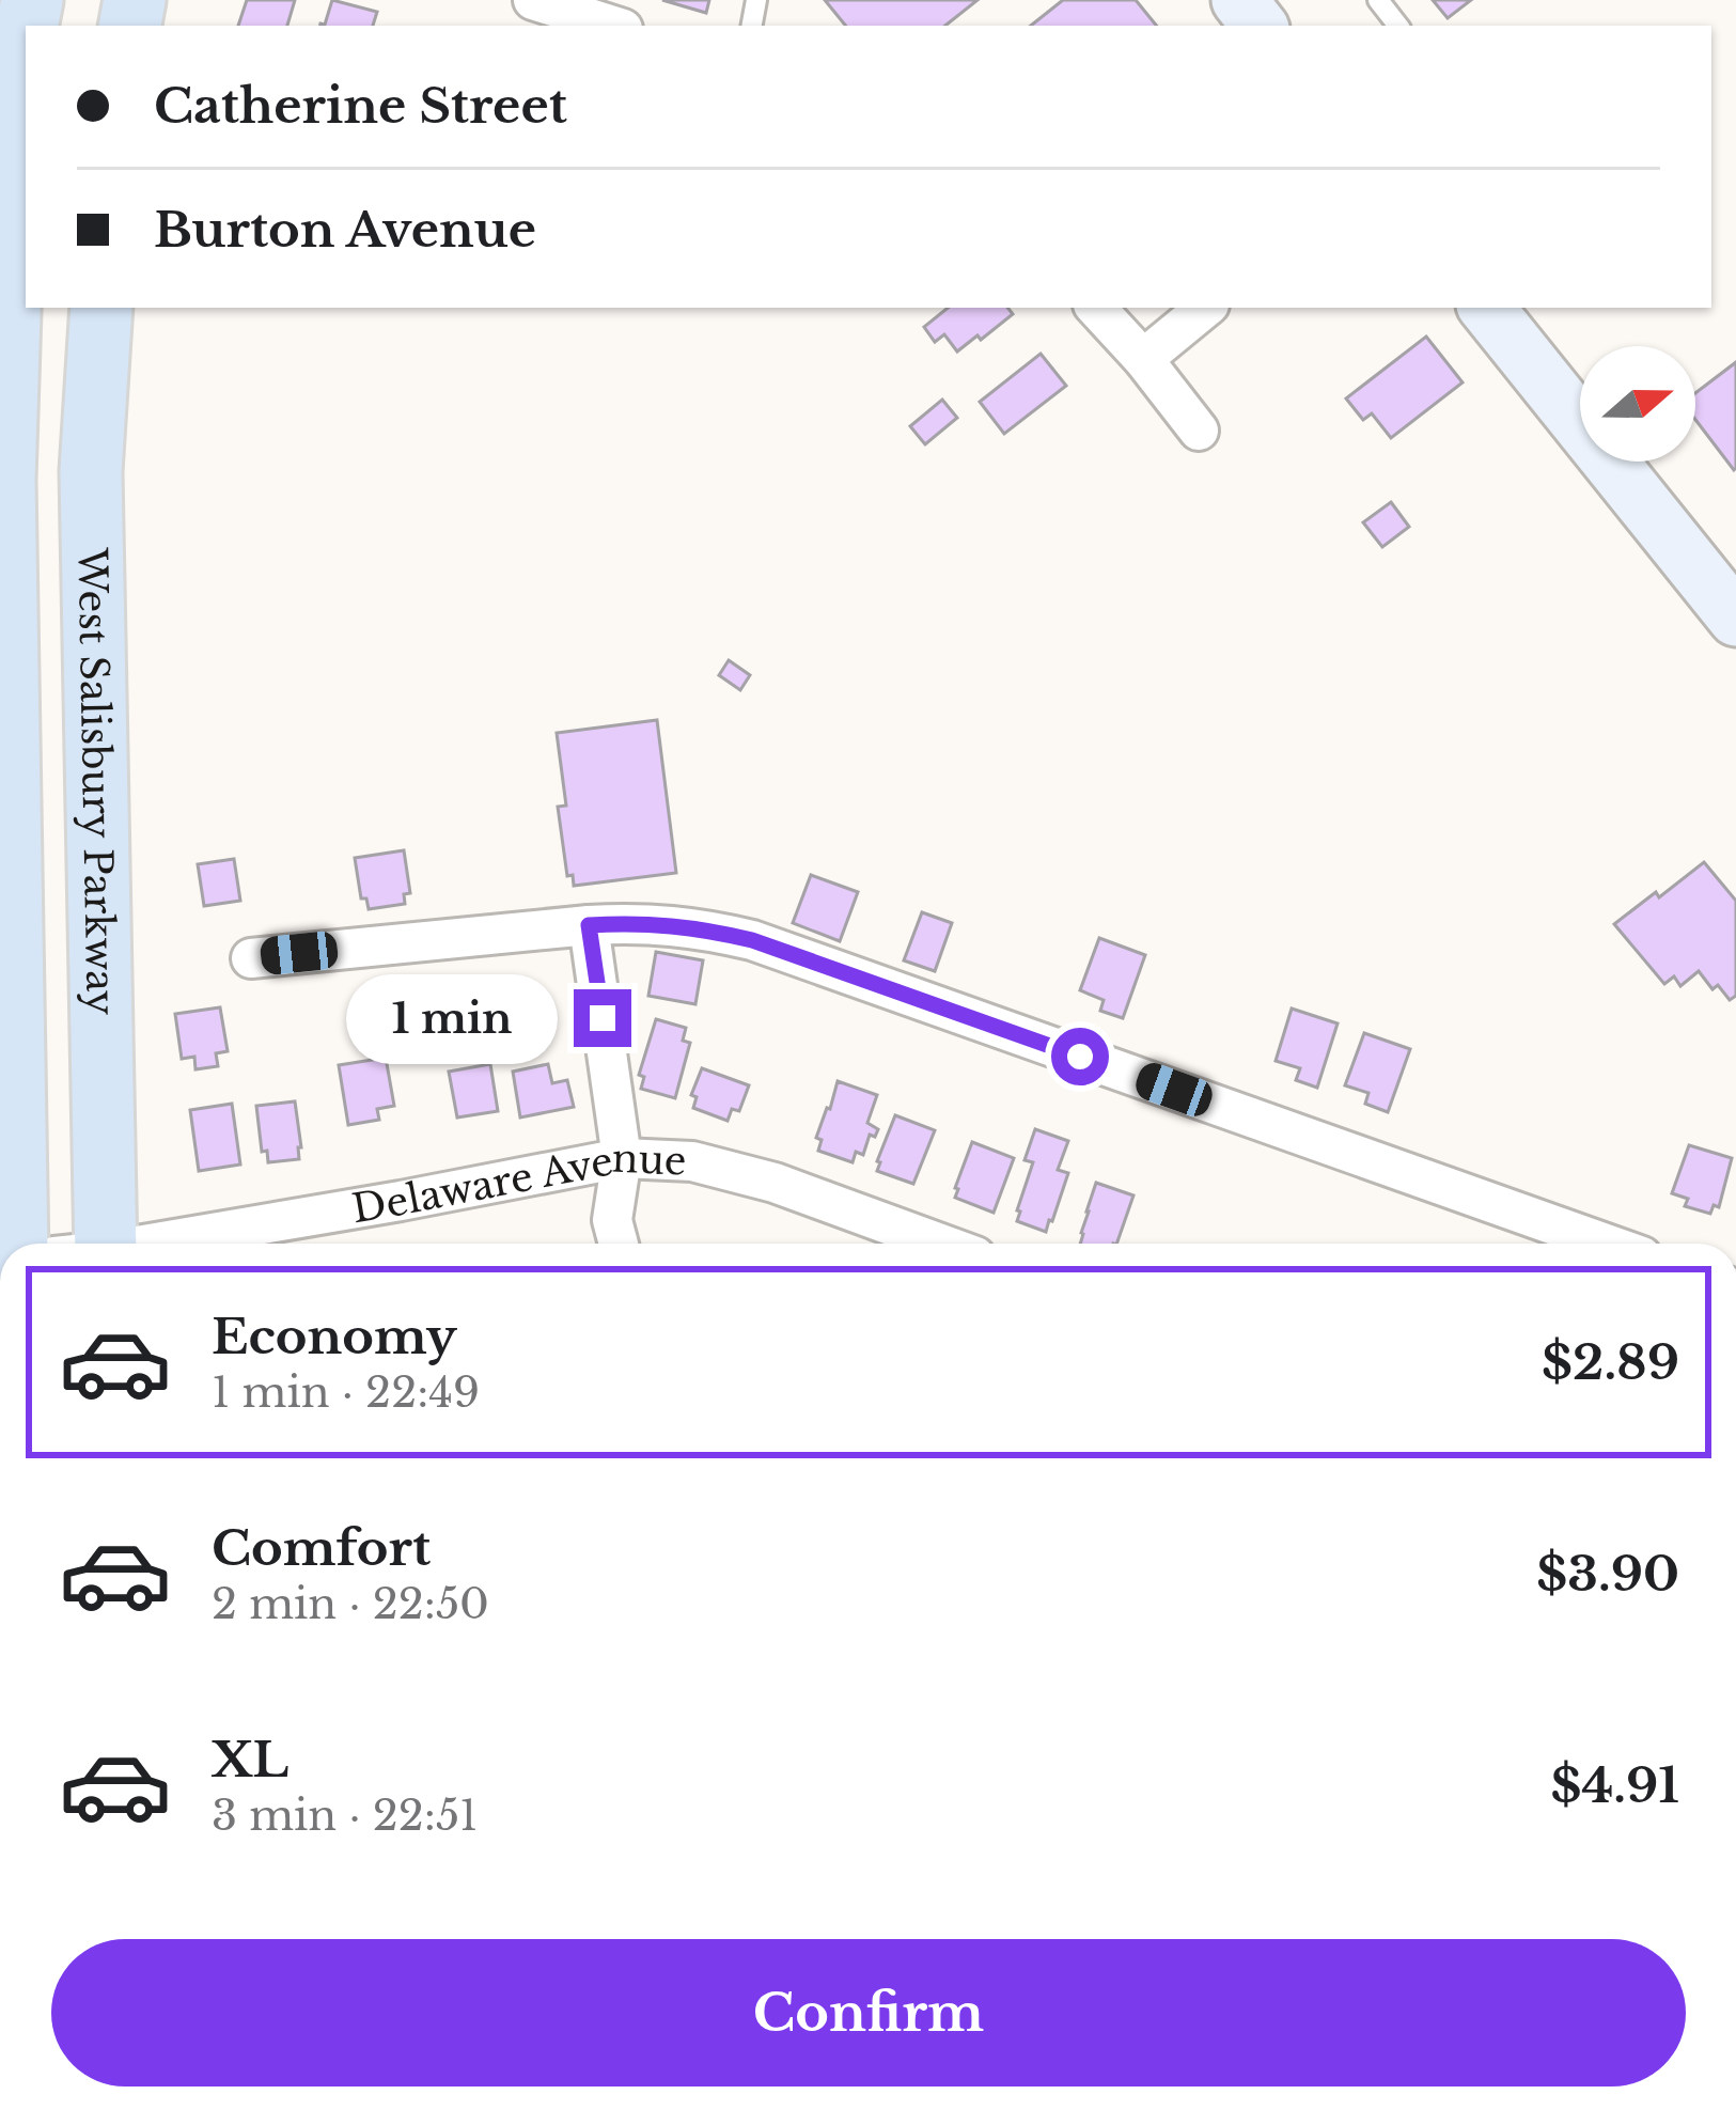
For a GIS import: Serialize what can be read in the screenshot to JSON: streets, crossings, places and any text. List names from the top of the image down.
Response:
{
  "streets": {
    "main road": ["West Salisbury Parkway"],
    "street": ["Delaware Avenue"]
  },
  "north": "right",
  "page": {
    "banner": ["Catherine Street", "Burton Avenue"],
    "bubble": "1 min",
    "list": [
      {
        "name": "Economy",
        "note": "1 min · 22:49",
        "value": "$2.89"
      },
      {
        "name": "Comfort",
        "note": "2 min · 22:50",
        "value": "$3.90"
      },
      {
        "name": "XL",
        "note": "3 min · 22:51",
        "value": "$4.91"
      }
    ],
    "buttons": "Confirm"
  }
}
